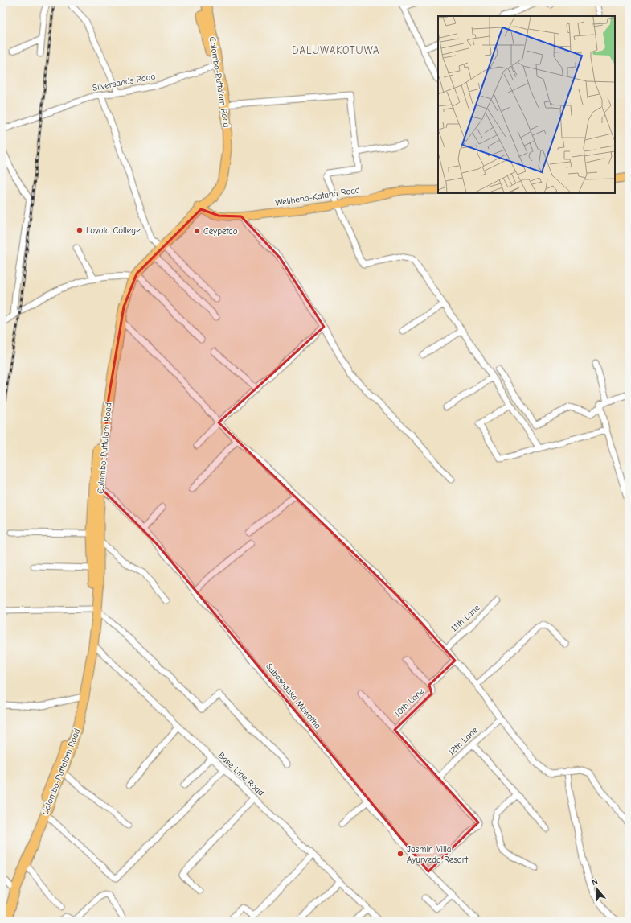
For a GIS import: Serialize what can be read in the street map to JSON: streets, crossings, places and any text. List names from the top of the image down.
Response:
{
  "streets": {
    "highway": ["Colombo-Puttalam Road"],
    "main road": ["Welihena-Katana Road"],
    "street": [
      "Silversands Road",
      "11th Lane",
      "Subasadaka Mawatha",
      "10th Lane",
      "12th Lane",
      "Base Line Road"
    ]
  },
  "crossings": [
    ["Silversands Road", "Colombo-Puttalam Road"],
    ["Colombo-Puttalam Road", "Welihena-Katana Road"],
    ["Colombo-Puttalam Road", "Subasadaka Mawatha"],
    ["Colombo-Puttalam Road", "Base Line Road"]
  ],
  "districts": ["DALUWAKOTUWA"],
  "places": ["Loyola College", "Ceypetco", "Jasmin Villa Ayurveda Resort"],
  "north": "top"
}
